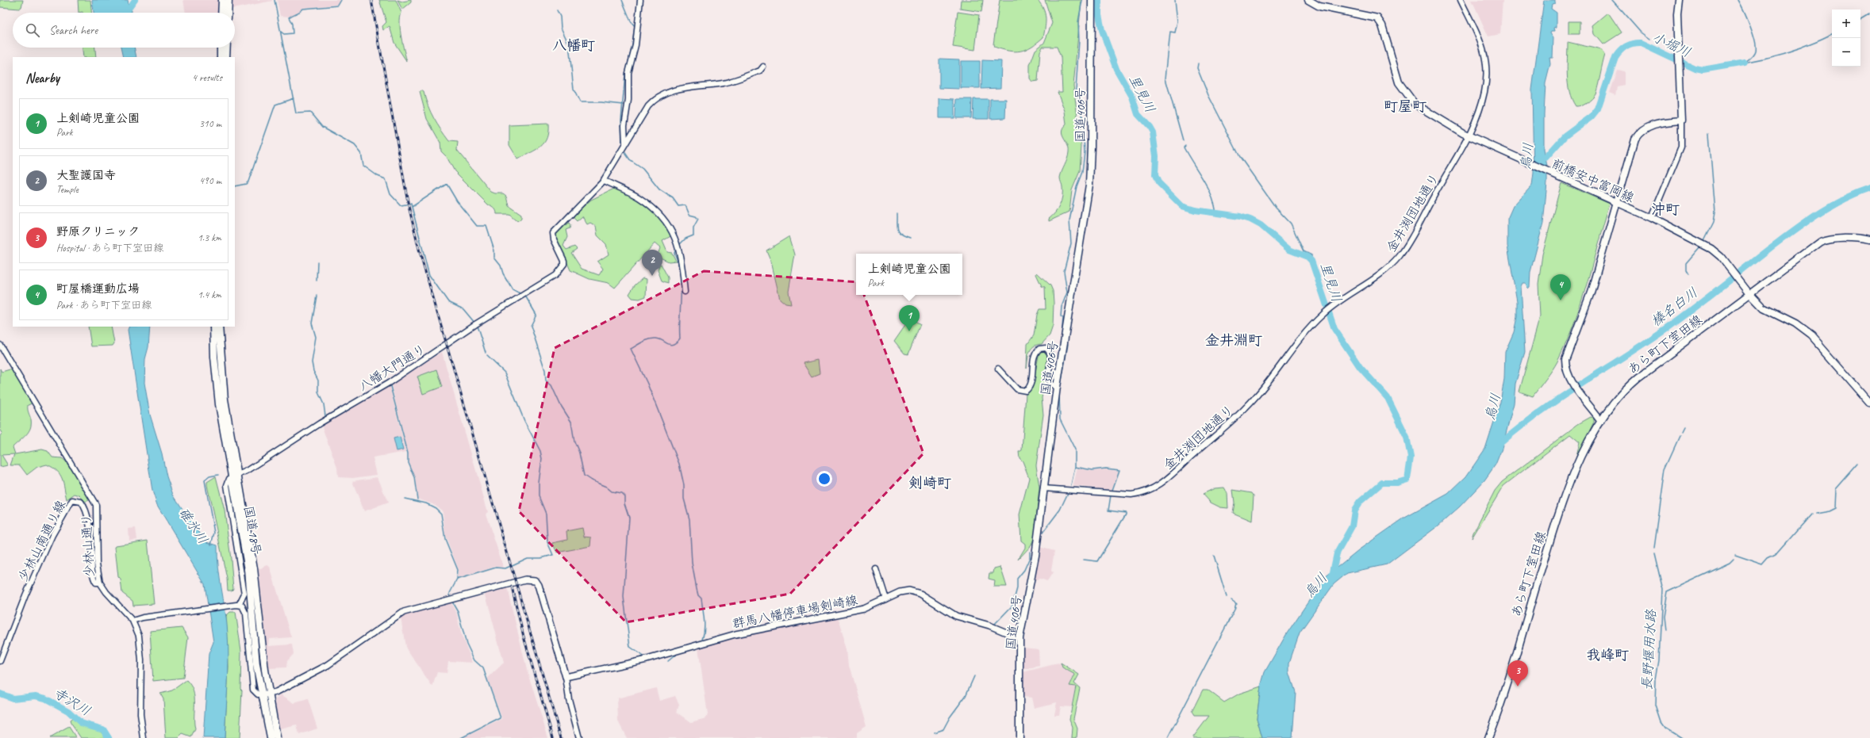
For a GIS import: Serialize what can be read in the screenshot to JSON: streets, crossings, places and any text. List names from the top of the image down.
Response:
{
  "streets": {
    "main road": [
      "国道406号",
      "前橋安中富岡線",
      "あら町下室田線",
      "国道18号",
      "群馬八幡停車場剣崎線"
    ],
    "street": [
      "金井渕団地通り",
      "八幡大門通り",
      "少林山南通り線",
      "少林山通り"
    ]
  },
  "crossings": [
    ["国道406号", "金井渕団地通り"],
    ["国道406号", "群馬八幡停車場剣崎線"],
    ["前橋安中富岡線", "金井渕団地通り"],
    ["前橋安中富岡線", "あら町下室田線"],
    ["八幡大門通り", "国道18号"],
    ["少林山南通り線", "少林山通り"]
  ],
  "districts": [
    "八幡町",
    "町屋町",
    "沖町",
    "金井淵町",
    "剣崎町",
    "我峰町"
  ],
  "water": [
    "小堀川",
    "里見川",
    "烏川",
    "榛名白川",
    "碓氷川",
    "長野堰用水路",
    "寺沢川"
  ],
  "page": {
    "map_buttons": ["+", "−"],
    "search": "Search here",
    "heading": ["Nearby", "4 results"],
    "list": [
      {
        "mark": "1",
        "name": "上剣崎児童公園",
        "note": "Park",
        "value": "310 m"
      },
      {
        "mark": "2",
        "name": "大聖護国寺",
        "note": "Temple",
        "value": "490 m"
      },
      {
        "mark": "3",
        "name": "野原クリニック",
        "note": "Hospital · あら町下室田線",
        "value": "1.3 km"
      },
      {
        "mark": "4",
        "name": "町屋橋運動広場",
        "note": "Park · あら町下室田線",
        "value": "1.4 km"
      }
    ],
    "pins": [
      "2",
      "4",
      "1",
      "3"
    ],
    "popup": ["上剣崎児童公園", "Park"]
  }
}
